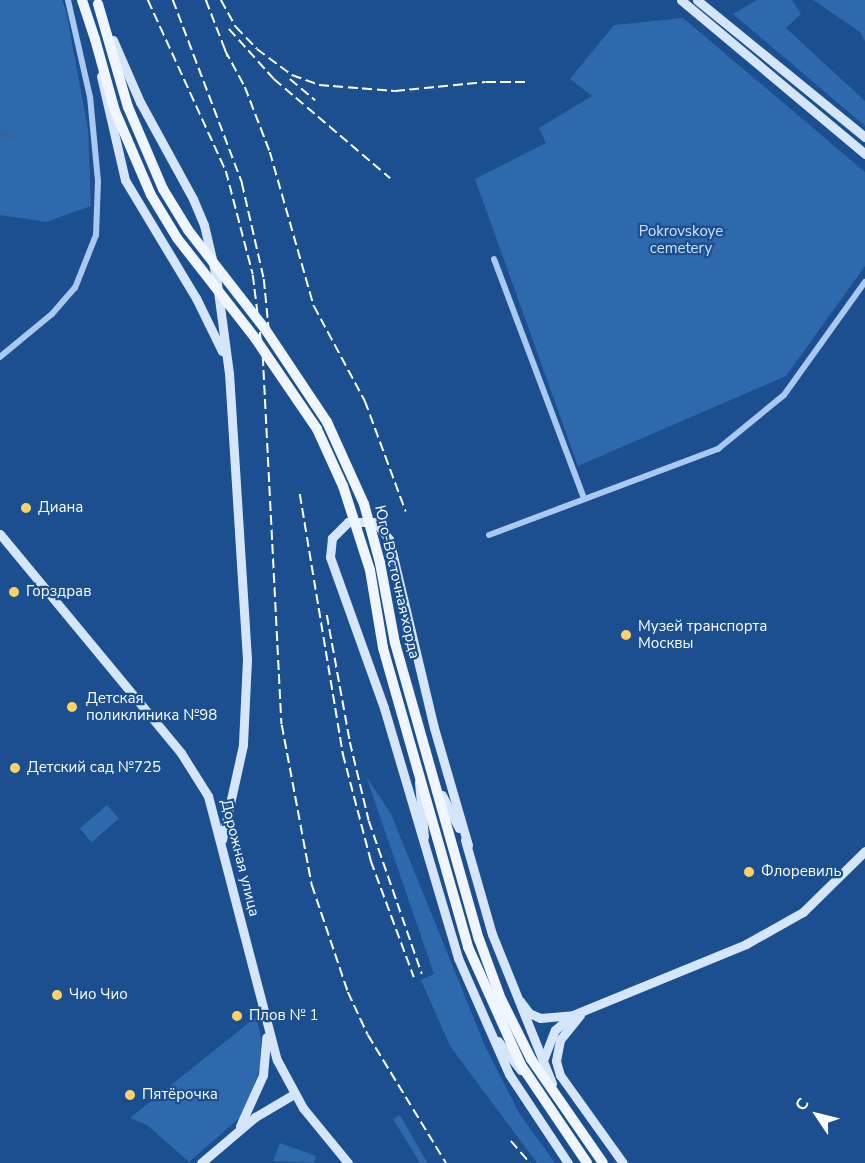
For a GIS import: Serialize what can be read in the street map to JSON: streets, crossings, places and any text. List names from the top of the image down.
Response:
{
  "streets": {
    "main road": ["Юго-Восточная хорда"],
    "street": ["Дорожная улица"]
  },
  "parks": ["Pokrovskoye cemetery"],
  "places": [
    "Диана",
    "Горздрав",
    "Музей транспорта Москвы",
    "Детская поликлиника №98",
    "Детский сад №725",
    "Флоревиль",
    "Чио Чио",
    "Плов № 1",
    "Пятёрочка"
  ],
  "north": "top left"
}
